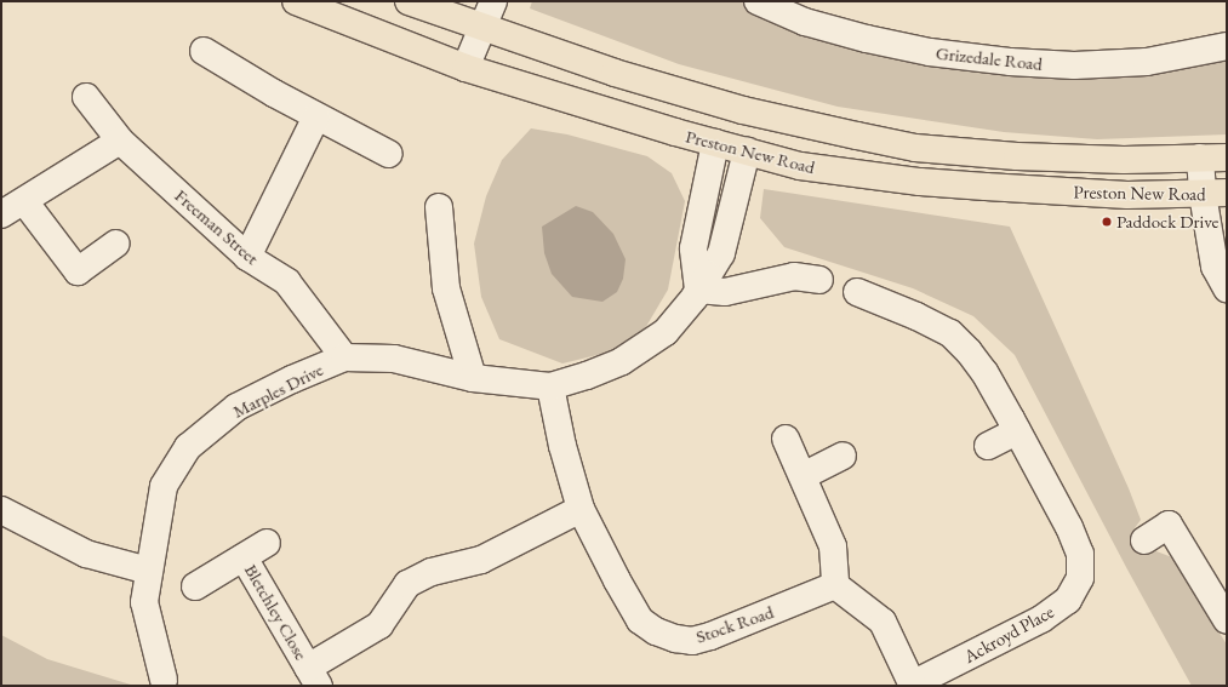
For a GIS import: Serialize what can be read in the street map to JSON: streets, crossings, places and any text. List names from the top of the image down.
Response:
{
  "streets": {
    "highway": ["Preston New Road"],
    "street": [
      "Grizedale Road",
      "Freeman Street",
      "Marples Drive",
      "Bletchley Close",
      "Stock Road",
      "Ackroyd Place"
    ]
  },
  "crossings": [
    ["Freeman Street", "Marples Drive"],
    ["Marples Drive", "Stock Road"],
    ["Bletchley Close", "Stock Road"]
  ],
  "places": ["Paddock Drive"]
}
